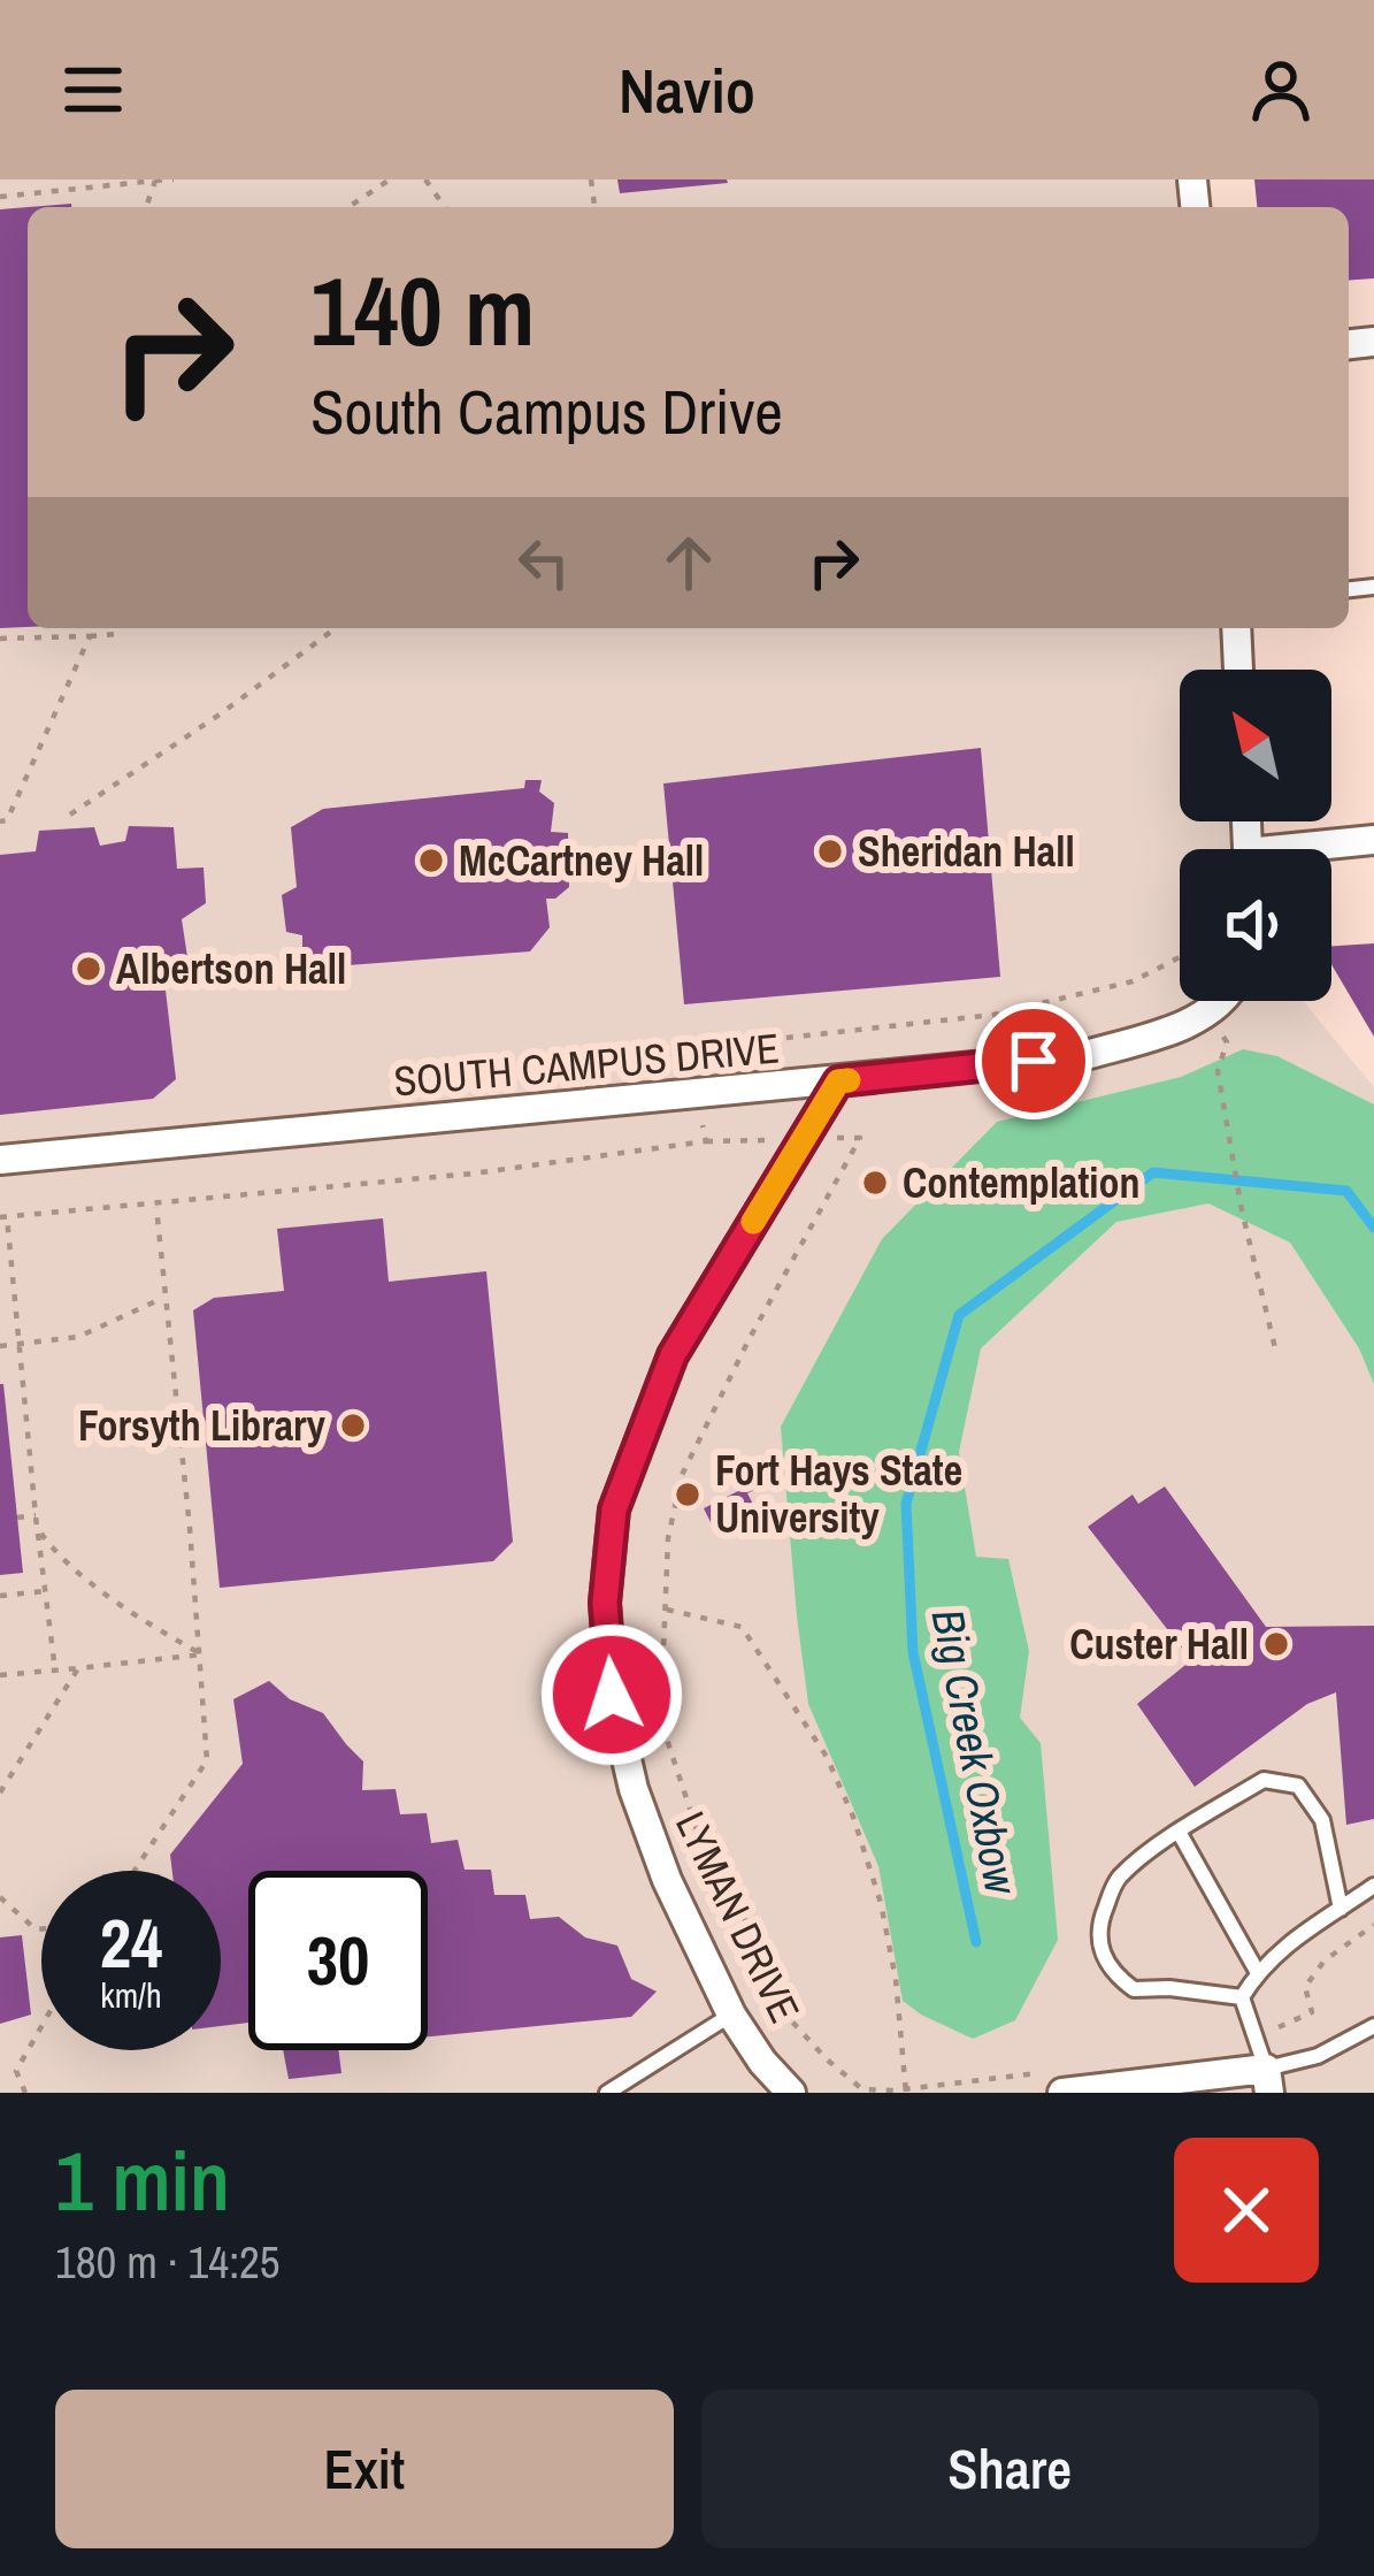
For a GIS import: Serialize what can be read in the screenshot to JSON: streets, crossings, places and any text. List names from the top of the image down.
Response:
{
  "streets": {
    "street": ["SOUTH CAMPUS DRIVE", "LYMAN DRIVE"]
  },
  "crossings": [
    ["SOUTH CAMPUS DRIVE", "LYMAN DRIVE"]
  ],
  "water": ["Big Creek Oxbow"],
  "places": [
    "Sheridan Hall",
    "McCartney Hall",
    "Albertson Hall",
    "Contemplation",
    "Forsyth Library",
    "Fort Hays State University",
    "Custer Hall"
  ],
  "north": "top left",
  "page": {
    "header": "Navio",
    "turn": ["140 m", "South Campus Drive"],
    "speed": "24 km/h",
    "limit": "30",
    "heading": ["1 min", "180 m · 14:25"],
    "buttons": ["Exit", "Share"]
  }
}
